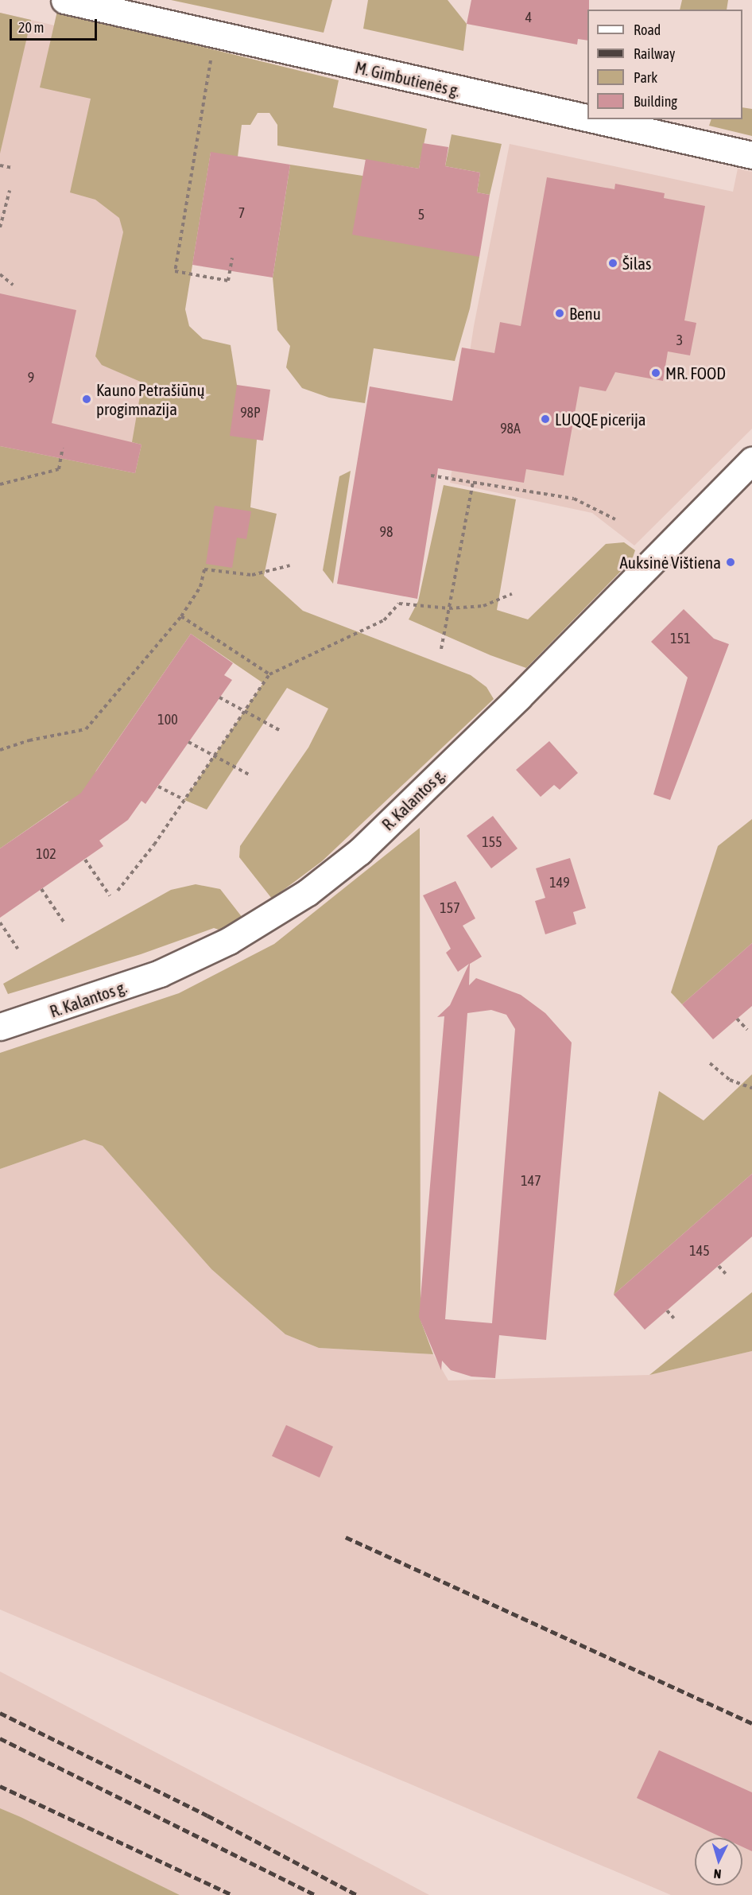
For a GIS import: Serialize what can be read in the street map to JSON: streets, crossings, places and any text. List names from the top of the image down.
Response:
{
  "streets": {
    "main road": ["M. Gimbutienės g.", "R. Kalantos g."]
  },
  "places": [
    "Šilas",
    "Benu",
    "MR. FOOD",
    "Kauno Petrašiūnų progimnazija",
    "LUQQE picerija",
    "Auksinė Vištiena"
  ],
  "house_numbers": [
    "4",
    "7",
    "5",
    "3",
    "9",
    "98P",
    "98A",
    "98",
    "151",
    "100",
    "155",
    "102",
    "149",
    "157",
    "147",
    "145"
  ],
  "legend": [
    "Road",
    "Railway",
    "Park",
    "Building"
  ],
  "scale_bar": "20 m",
  "north": "bottom"
}
